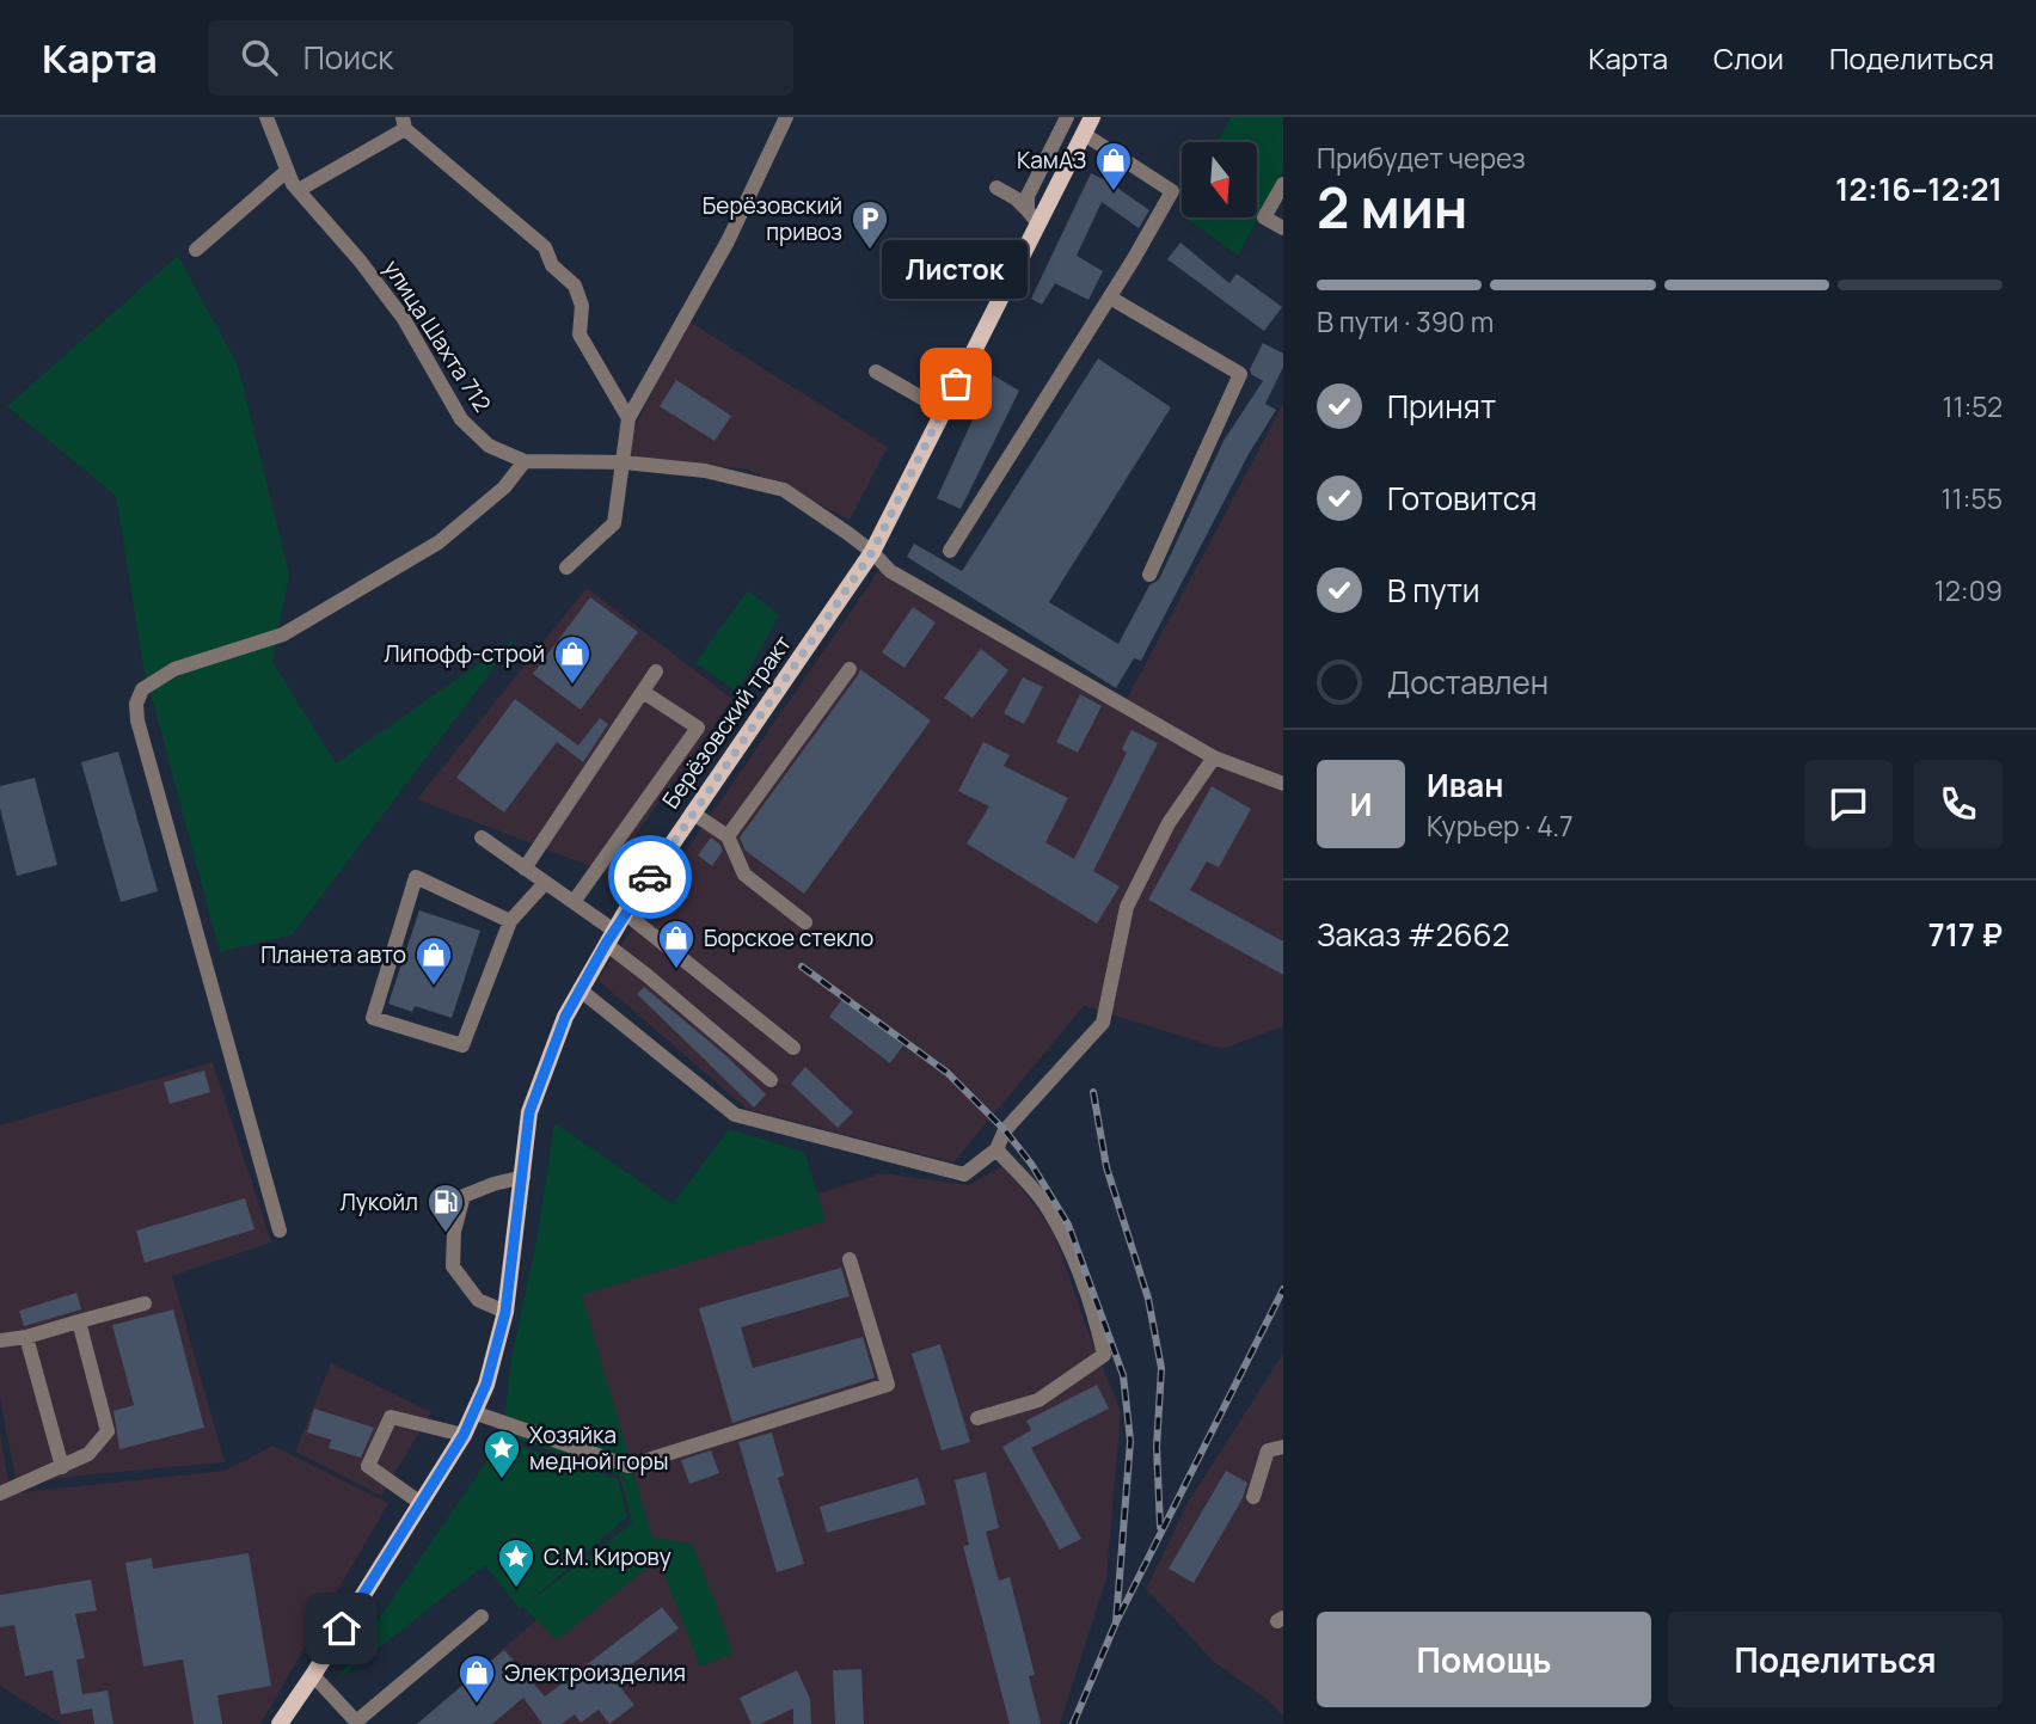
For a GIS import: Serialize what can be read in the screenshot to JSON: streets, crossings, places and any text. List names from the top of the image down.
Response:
{
  "streets": {
    "main road": ["Берёзовский тракт"],
    "street": ["улица Шахта 712"]
  },
  "crossings": [
    ["улица Шахта 712", "Берёзовский тракт"]
  ],
  "places": {
    "shop": [
      "КамАЗ",
      "Липофф-строй",
      "Борское стекло",
      "Планета авто",
      "Электроизделия"
    ],
    "parking": ["Берёзовский привоз"],
    "other": ["Листок"],
    "fuel station": ["Лукойл"],
    "place": ["Хозяйка медной горы", "С.М. Кирову"]
  },
  "north": "bottom",
  "page": {
    "header": "Карта",
    "search": "Поиск",
    "nav": ["Карта", "Слои", "Поделиться"],
    "heading": ["2 мин", "Прибудет через", "12:16–12:21"],
    "panel": [
      "Иван",
      "Курьер · 4.7",
      "Заказ #2662",
      "717 ₽"
    ],
    "bubble": "Листок",
    "bar": "В пути · 390 m",
    "list": [
      ["Принят", "11:52"],
      ["Готовится", "11:55"],
      ["В пути", "12:09"],
      "Доставлен"
    ],
    "round": "И",
    "buttons": ["Помощь", "Поделиться"]
  }
}
